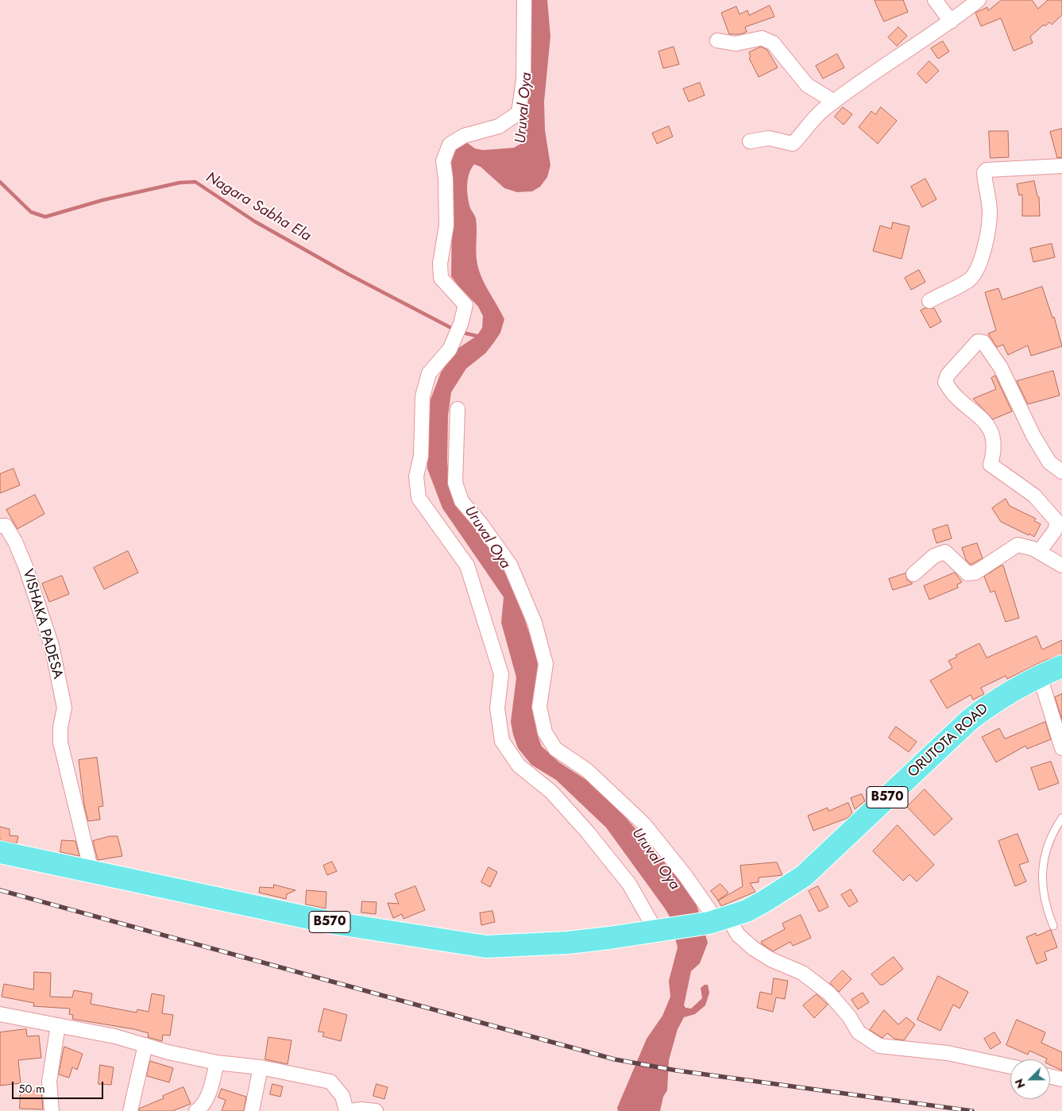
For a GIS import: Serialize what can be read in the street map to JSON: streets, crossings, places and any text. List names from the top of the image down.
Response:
{
  "streets": {
    "main road": ["ORUTOTA ROAD", "B570"],
    "street": ["VISHAKA PADESA"]
  },
  "crossings": [
    ["VISHAKA PADESA", "B570"],
    ["ORUTOTA ROAD", "B570"]
  ],
  "water": ["Uruval Oya", "Nagara Sabha Ela"],
  "scale_bar": "50 m",
  "north": "bottom left"
}
